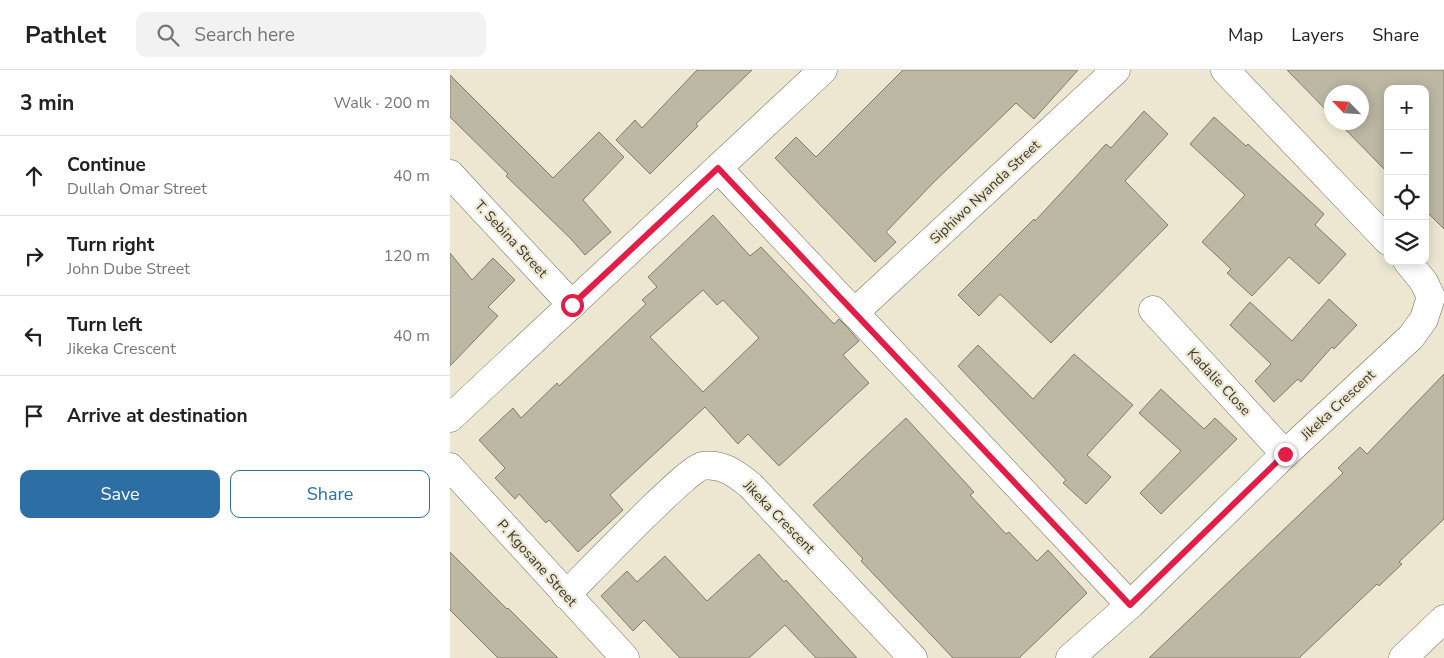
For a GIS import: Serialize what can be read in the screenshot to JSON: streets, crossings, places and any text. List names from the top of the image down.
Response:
{
  "streets": {
    "street": [
      "Siphiwo Nyanda Street",
      "T. Sebina Street",
      "Kadalie Close",
      "Jikeka Crescent",
      "P. Kgosane Street"
    ]
  },
  "crossings": [
    ["Kadalie Close", "Jikeka Crescent"],
    ["Jikeka Crescent", "P. Kgosane Street"]
  ],
  "north": "top left",
  "page": {
    "header": "Pathlet",
    "search": "Search here",
    "nav": ["Map", "Layers", "Share"],
    "heading": ["3 min", "Walk · 200 m"],
    "map_buttons": ["+", "−"],
    "list": [
      ["Continue", "Dullah Omar Street", "40 m"],
      ["Turn right", "John Dube Street", "120 m"],
      ["Turn left", "Jikeka Crescent", "40 m"],
      "Arrive at destination"
    ],
    "buttons": ["Save", "Share"]
  }
}
